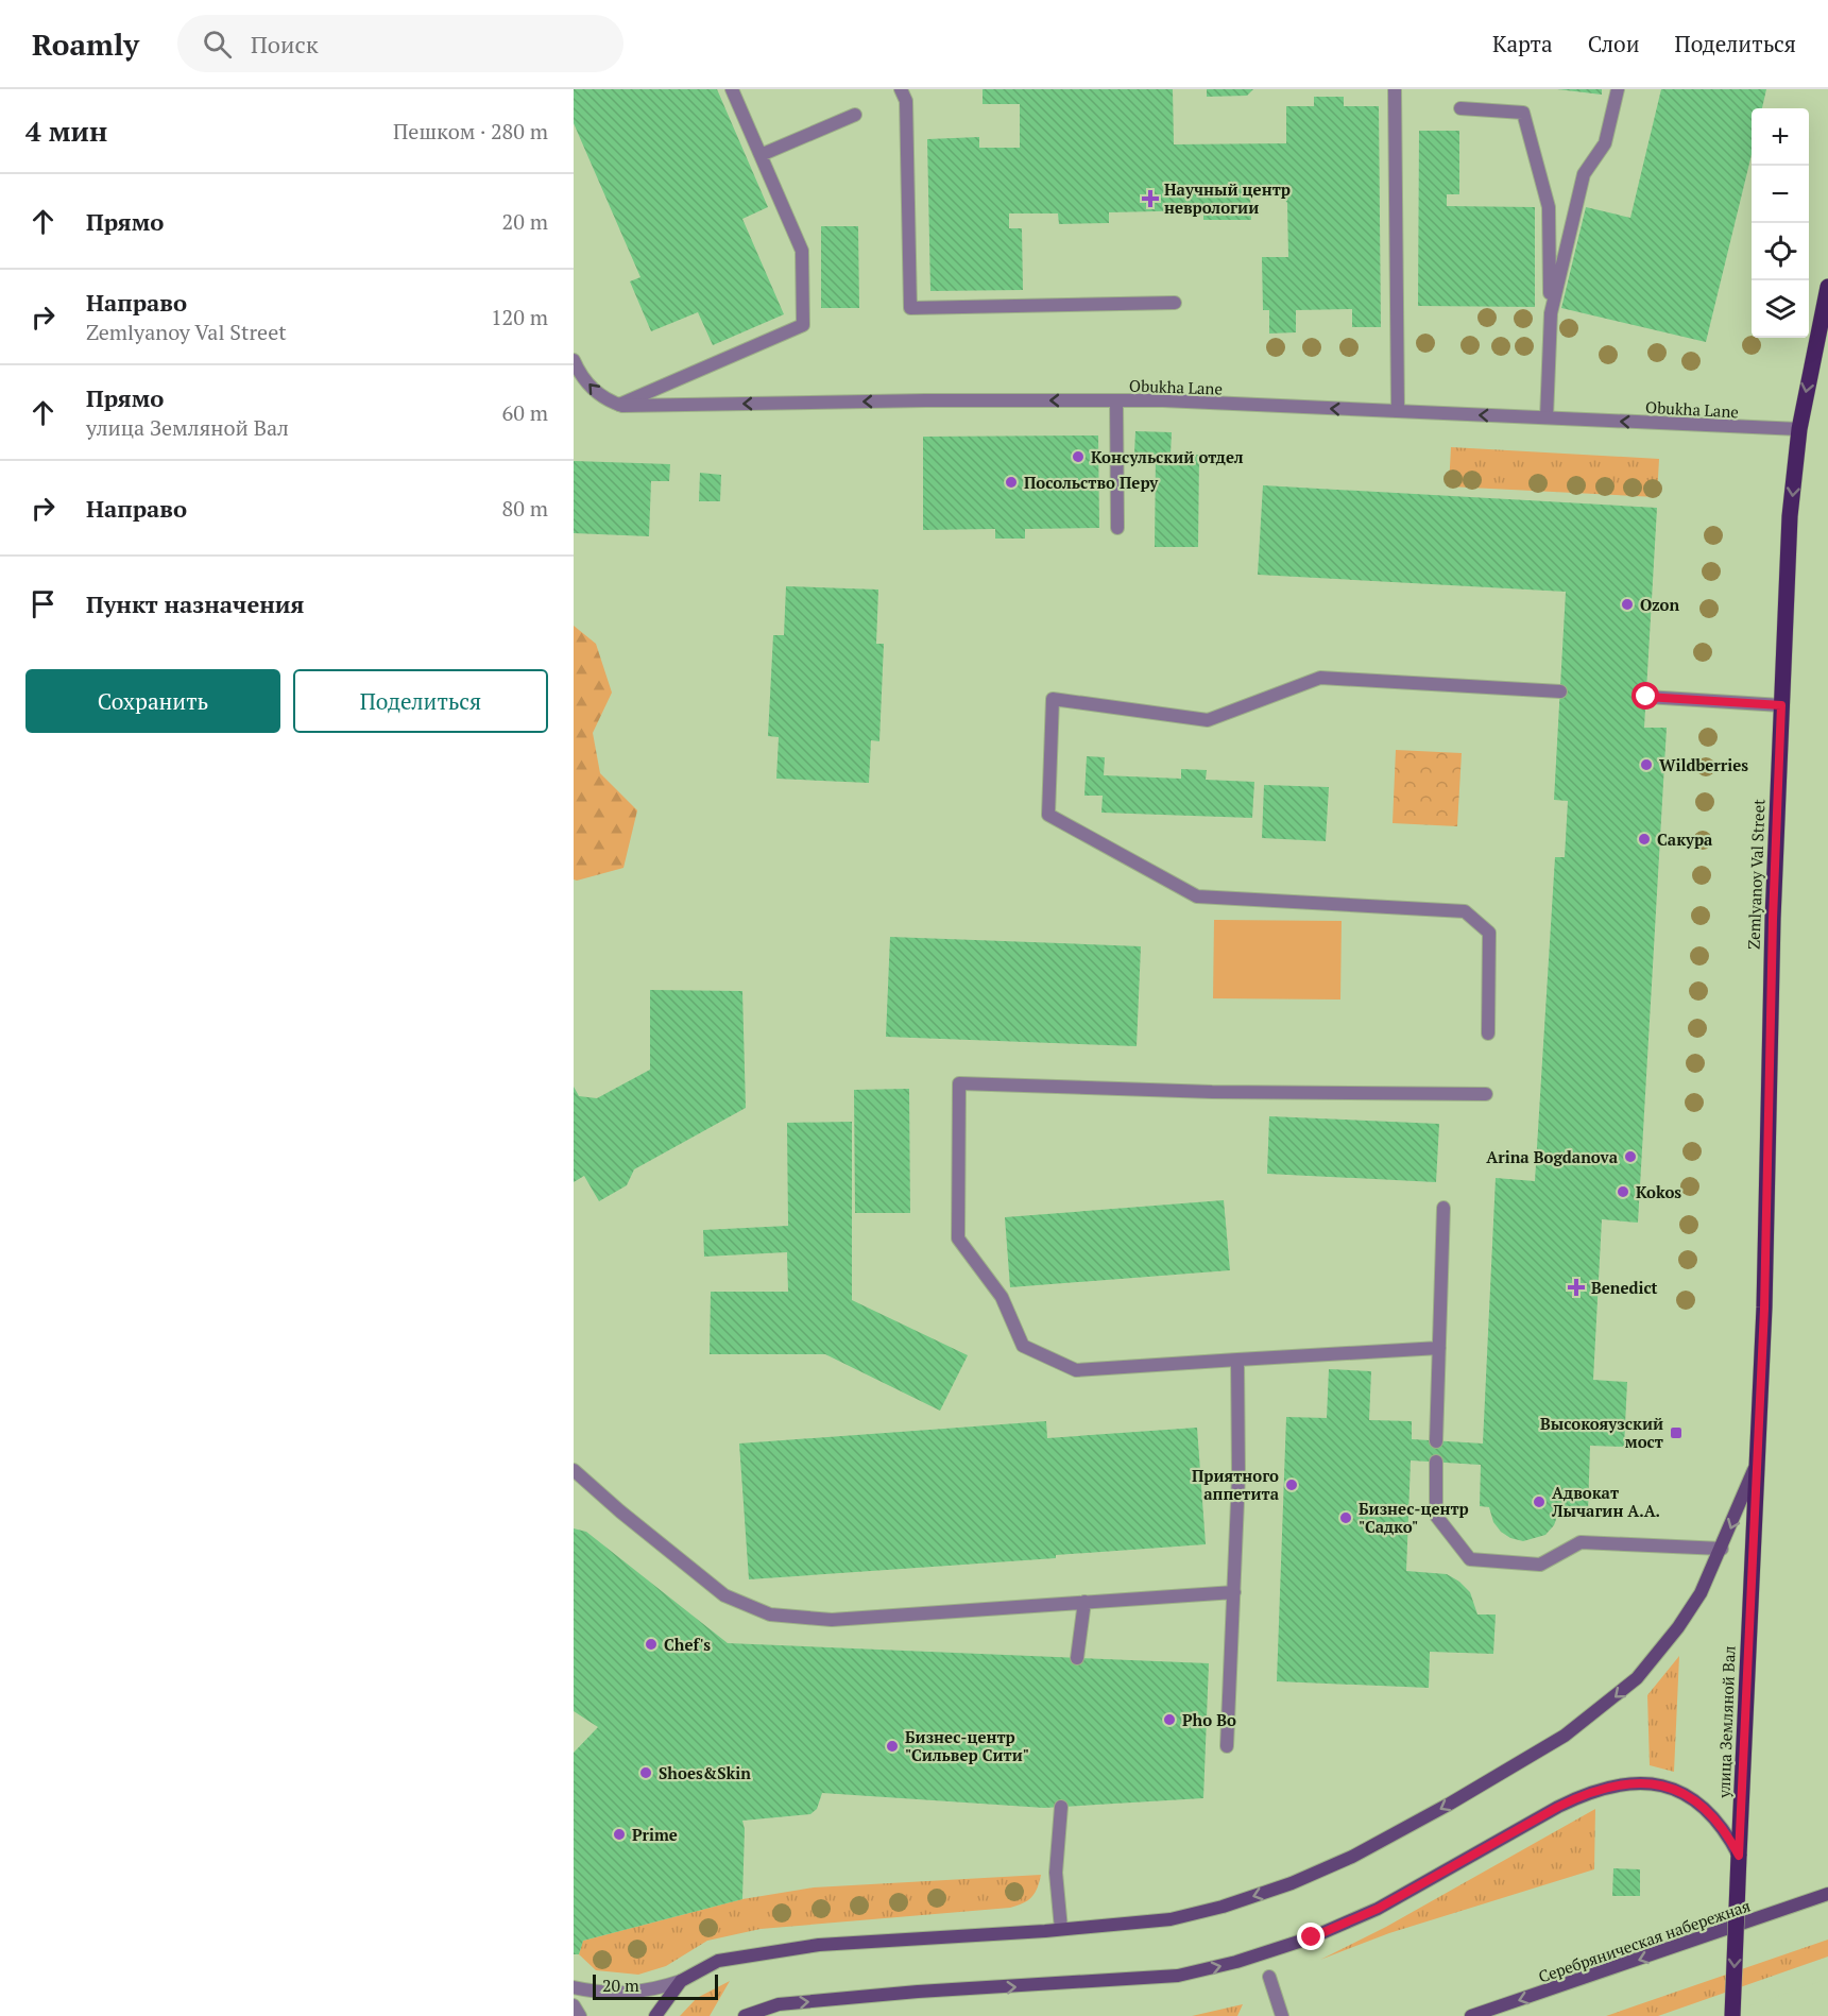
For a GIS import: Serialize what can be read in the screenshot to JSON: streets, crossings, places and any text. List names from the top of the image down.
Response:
{
  "streets": {
    "main road": ["Zemlyanoy Val Street", "улица Земляной Вал", "Серебряническая набережная"],
    "street": ["Obukha Lane"]
  },
  "crossings": [
    ["Obukha Lane", "Zemlyanoy Val Street"],
    ["Zemlyanoy Val Street", "улица Земляной Вал"]
  ],
  "one_way": ["Obukha Lane", "Zemlyanoy Val Street", "Серебряническая набережная"],
  "places": {
    "health": ["Научный центр неврологии", "Benedict"],
    "other": [
      "Консульский отдел",
      "Посольство Перу",
      "Ozon",
      "Wildberries",
      "Сакура",
      "Arina Bogdanova",
      "Kokos",
      "Приятного аппетита",
      "Адвокат Лычагин А.А.",
      "Бизнес-центр \"Садко\"",
      "Chef's",
      "Pho Bo",
      "Бизнес-центр \"Сильвер Сити\"",
      "Shoes&Skin",
      "Prime"
    ],
    "transit": ["Высокояузский мост"]
  },
  "scale_bar": "20 m",
  "page": {
    "header": "Roamly",
    "search": "Поиск",
    "nav": ["Карта", "Слои", "Поделиться"],
    "heading": ["4 мин", "Пешком · 280 m"],
    "map_buttons": ["+", "−"],
    "list": [
      ["Прямо", "20 m"],
      ["Направо", "Zemlyanoy Val Street", "120 m"],
      ["Прямо", "улица Земляной Вал", "60 m"],
      ["Направо", "80 m"],
      "Пункт назначения"
    ],
    "buttons": ["Сохранить", "Поделиться"],
    "scale": "20 m"
  }
}
